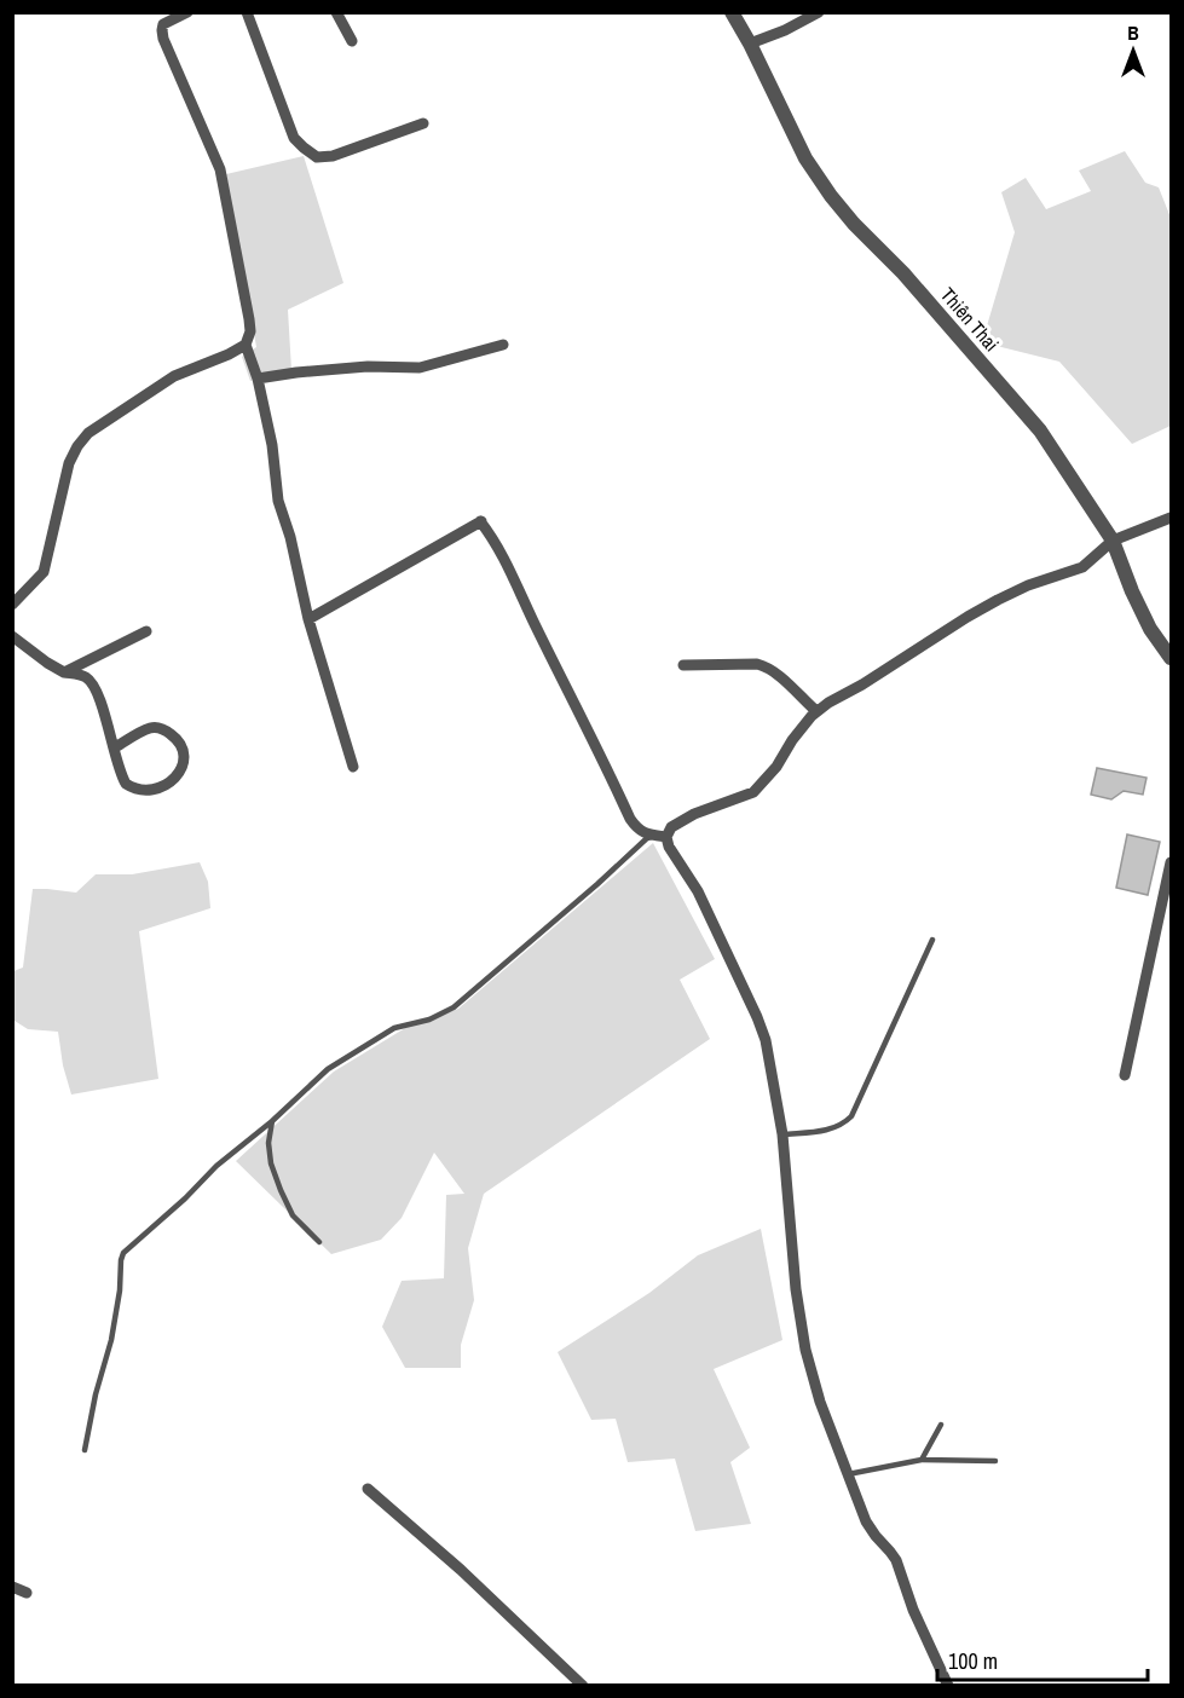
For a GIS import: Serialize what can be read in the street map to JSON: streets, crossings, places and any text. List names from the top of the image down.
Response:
{
  "streets": {
    "street": ["Thiên Thai"]
  },
  "scale_bar": "100 m",
  "north": "top"
}
